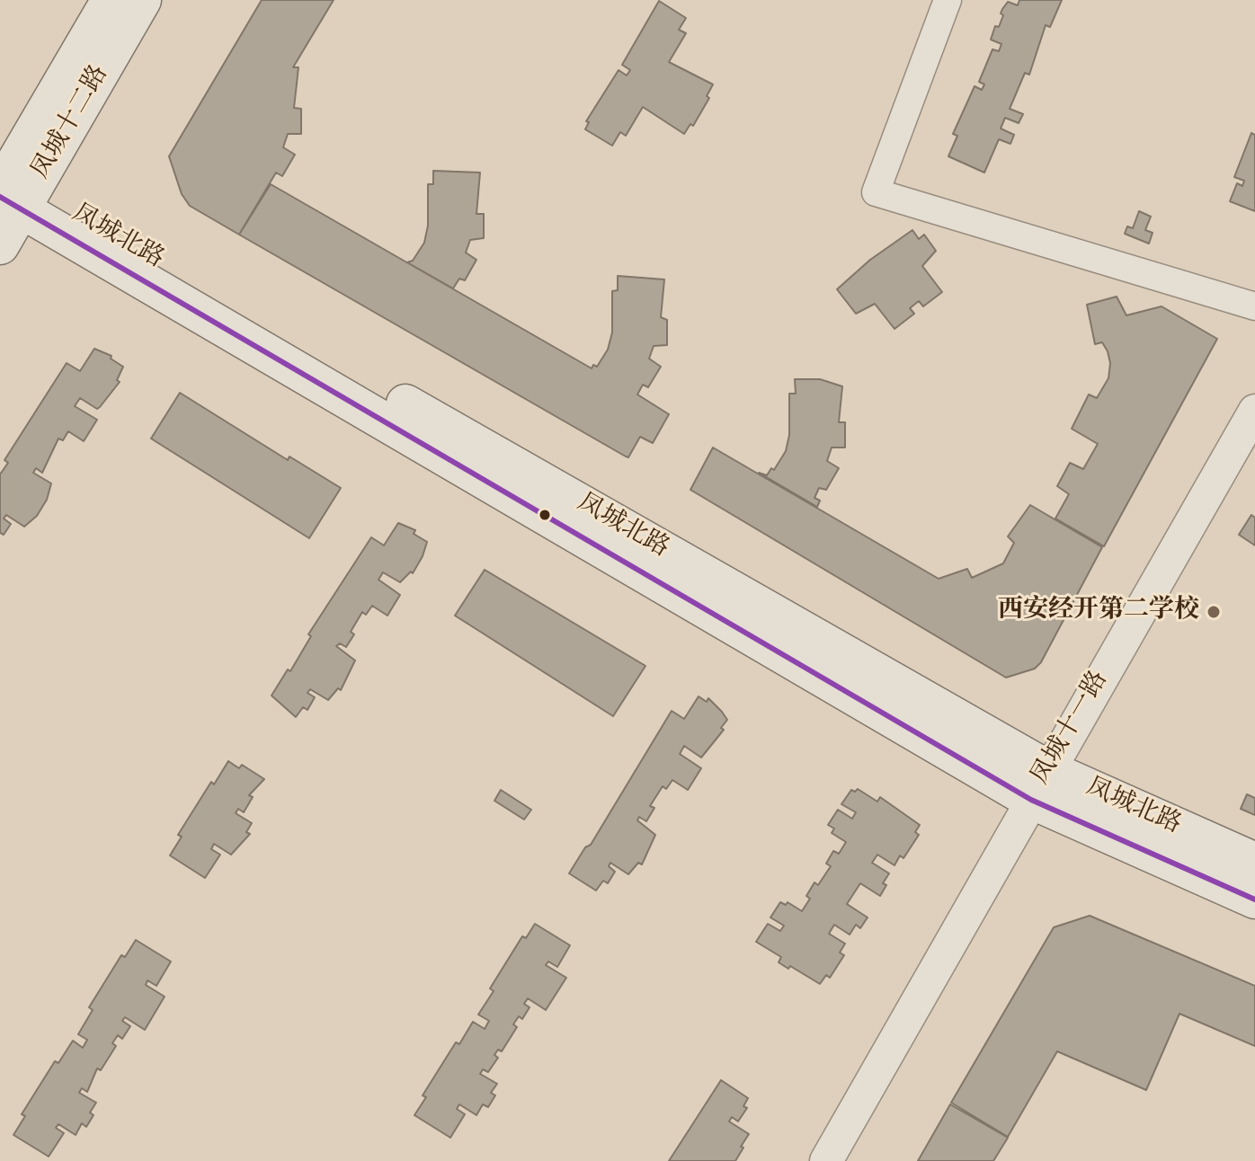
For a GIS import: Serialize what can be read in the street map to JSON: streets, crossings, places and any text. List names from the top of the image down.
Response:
{
  "streets": {
    "main road": ["凤城十二路", "凤城北路"],
    "street": ["凤城十一路"]
  },
  "crossings": [
    ["凤城十二路", "凤城北路"],
    ["凤城北路", "凤城十一路"]
  ],
  "places": ["西安经开第二学校"]
}
